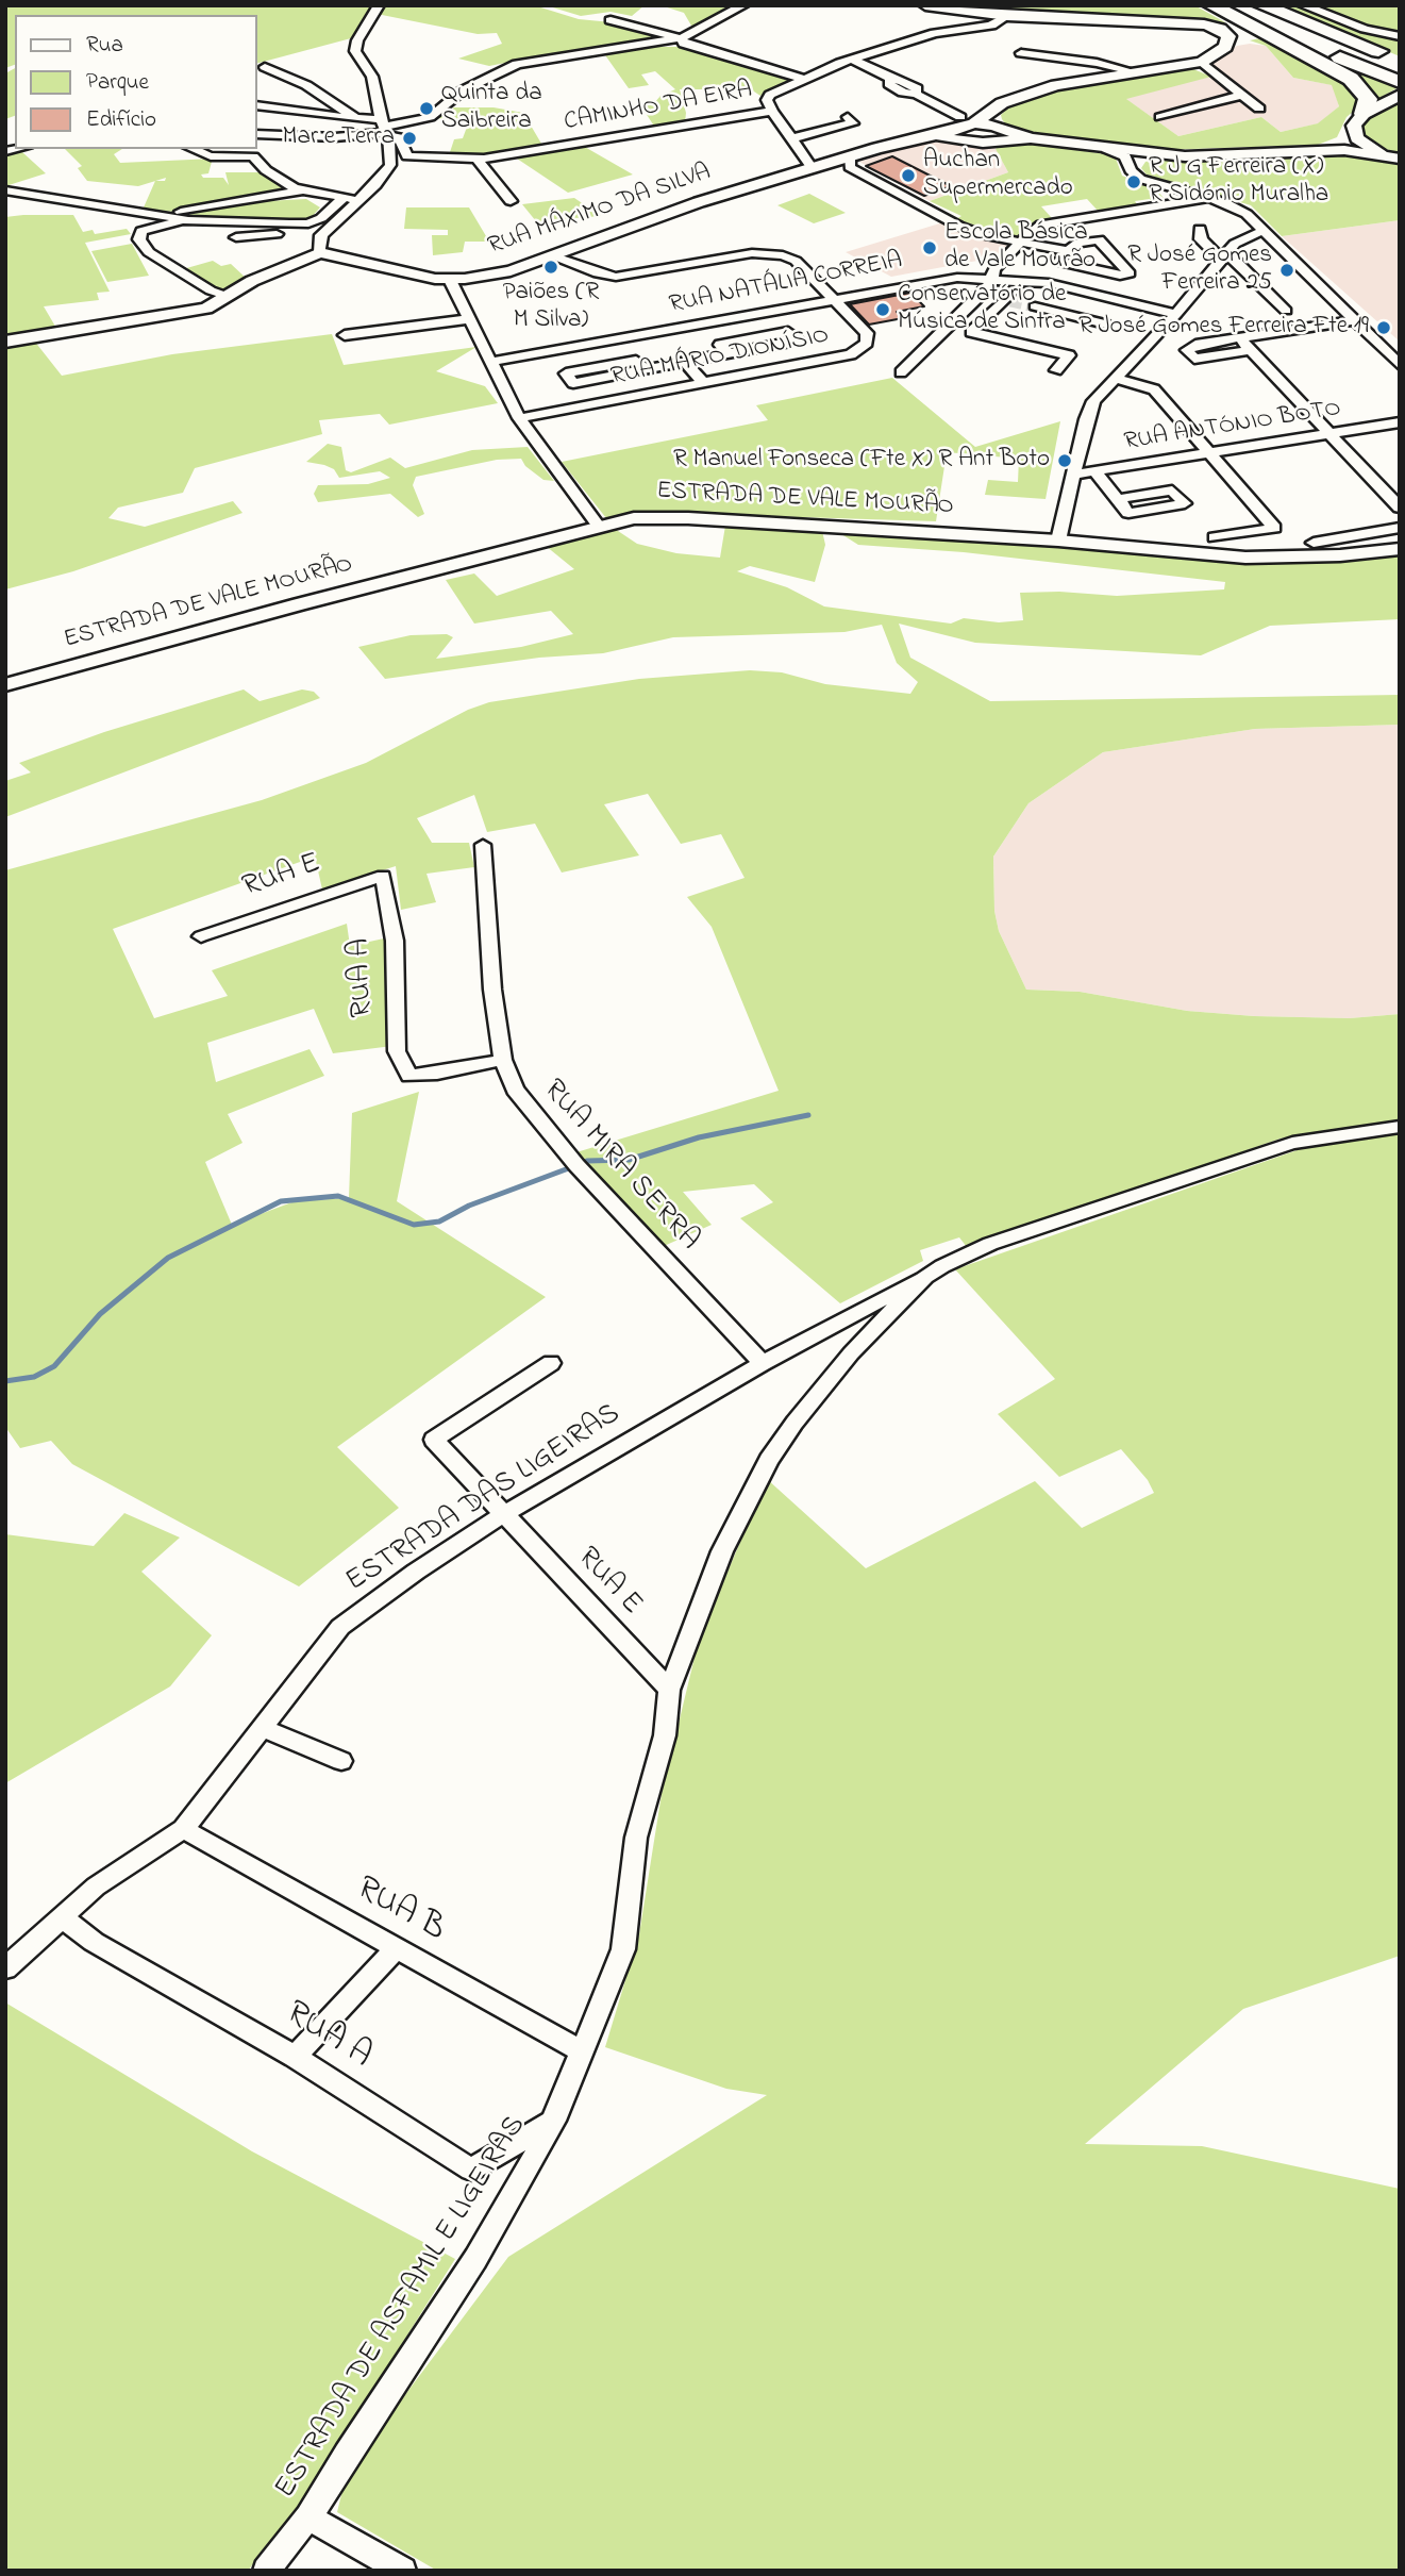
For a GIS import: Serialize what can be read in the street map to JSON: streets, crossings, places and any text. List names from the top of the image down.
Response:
{
  "streets": {
    "street": [
      "CAMINHO DA EIRA",
      "RUA MÁXIMO DA SILVA",
      "RUA NATÁLIA CORREIA",
      "RUA MÁRIO DIONÍSIO",
      "RUA ANTÓNIO BOTO",
      "ESTRADA DE VALE MOURÃO",
      "RUA E",
      "RUA A",
      "RUA MIRA SERRA",
      "ESTRADA DAS LIGEIRAS",
      "RUA B",
      "ESTRADA DE ASFAMIL E LIGEIRAS"
    ]
  },
  "crossings": [
    ["RUA NATÁLIA CORREIA", "RUA MÁRIO DIONÍSIO"],
    ["RUA E", "RUA A"],
    ["RUA E", "ESTRADA DAS LIGEIRAS"],
    ["RUA E", "ESTRADA DE ASFAMIL E LIGEIRAS"],
    ["RUA A", "RUA MIRA SERRA"],
    ["RUA A", "ESTRADA DAS LIGEIRAS"],
    ["RUA A", "ESTRADA DE ASFAMIL E LIGEIRAS"],
    ["RUA MIRA SERRA", "ESTRADA DAS LIGEIRAS"],
    ["ESTRADA DAS LIGEIRAS", "RUA B"],
    ["ESTRADA DAS LIGEIRAS", "ESTRADA DE ASFAMIL E LIGEIRAS"],
    ["RUA B", "ESTRADA DE ASFAMIL E LIGEIRAS"]
  ],
  "places": [
    "Quinta da Saibreira",
    "Mar e Terra",
    "Auchan Supermercado",
    "R J G Ferreira (X) R Sidónio Muralha",
    "Escola Básica de Vale Mourão",
    "Paiões (R M Silva)",
    "R José Gomes Ferreira 25",
    "Conservatório de Música de Sintra",
    "R José Gomes Ferreira Fte 19",
    "R Manuel Fonseca (Fte X) R Ant Boto"
  ],
  "legend": ["Rua", "Parque", "Edifício"]
}
